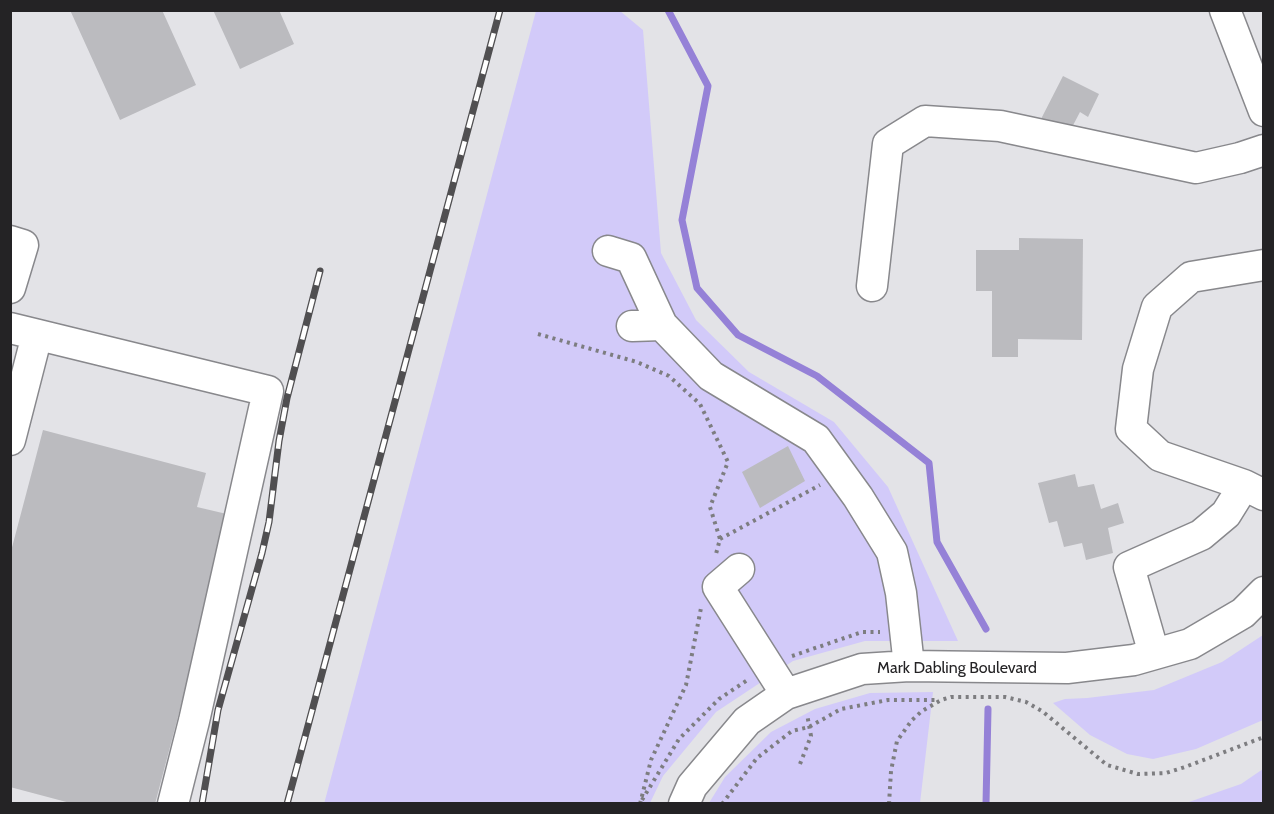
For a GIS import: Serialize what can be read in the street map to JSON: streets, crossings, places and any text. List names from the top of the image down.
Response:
{
  "streets": {
    "street": ["Mark Dabling Boulevard"]
  }
}
